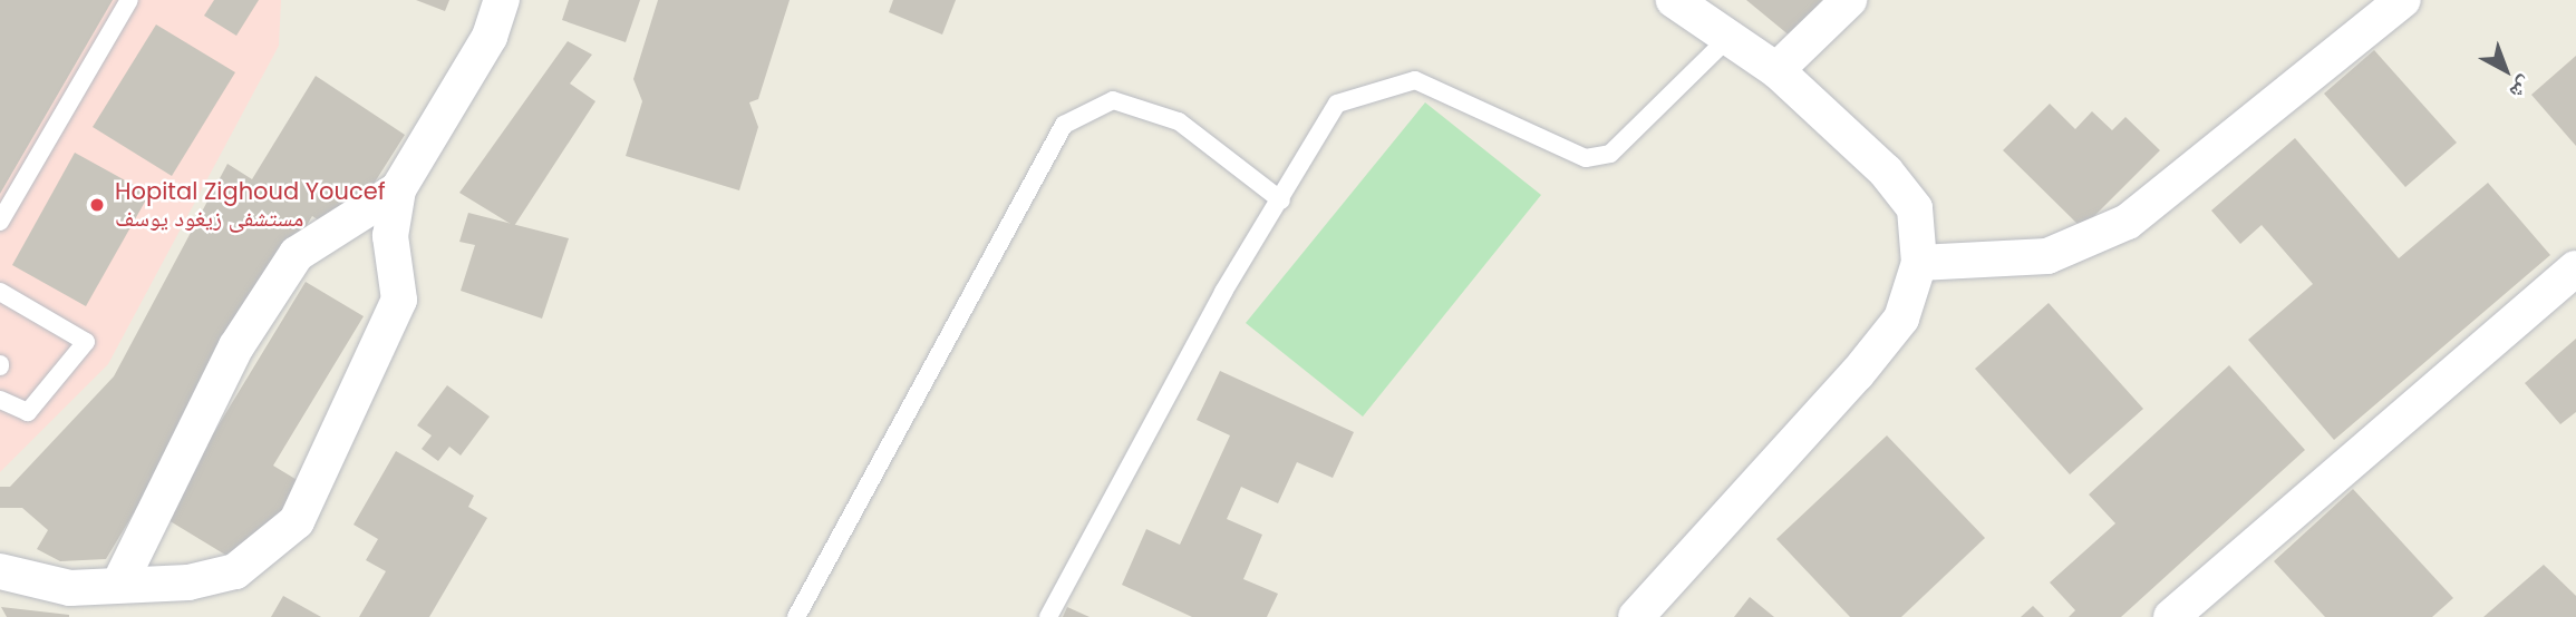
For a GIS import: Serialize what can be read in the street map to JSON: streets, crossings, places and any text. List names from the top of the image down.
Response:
{
  "places": ["Hopital Zighoud Youcef مستشفى زيغود يوسف"],
  "north": "bottom right"
}
